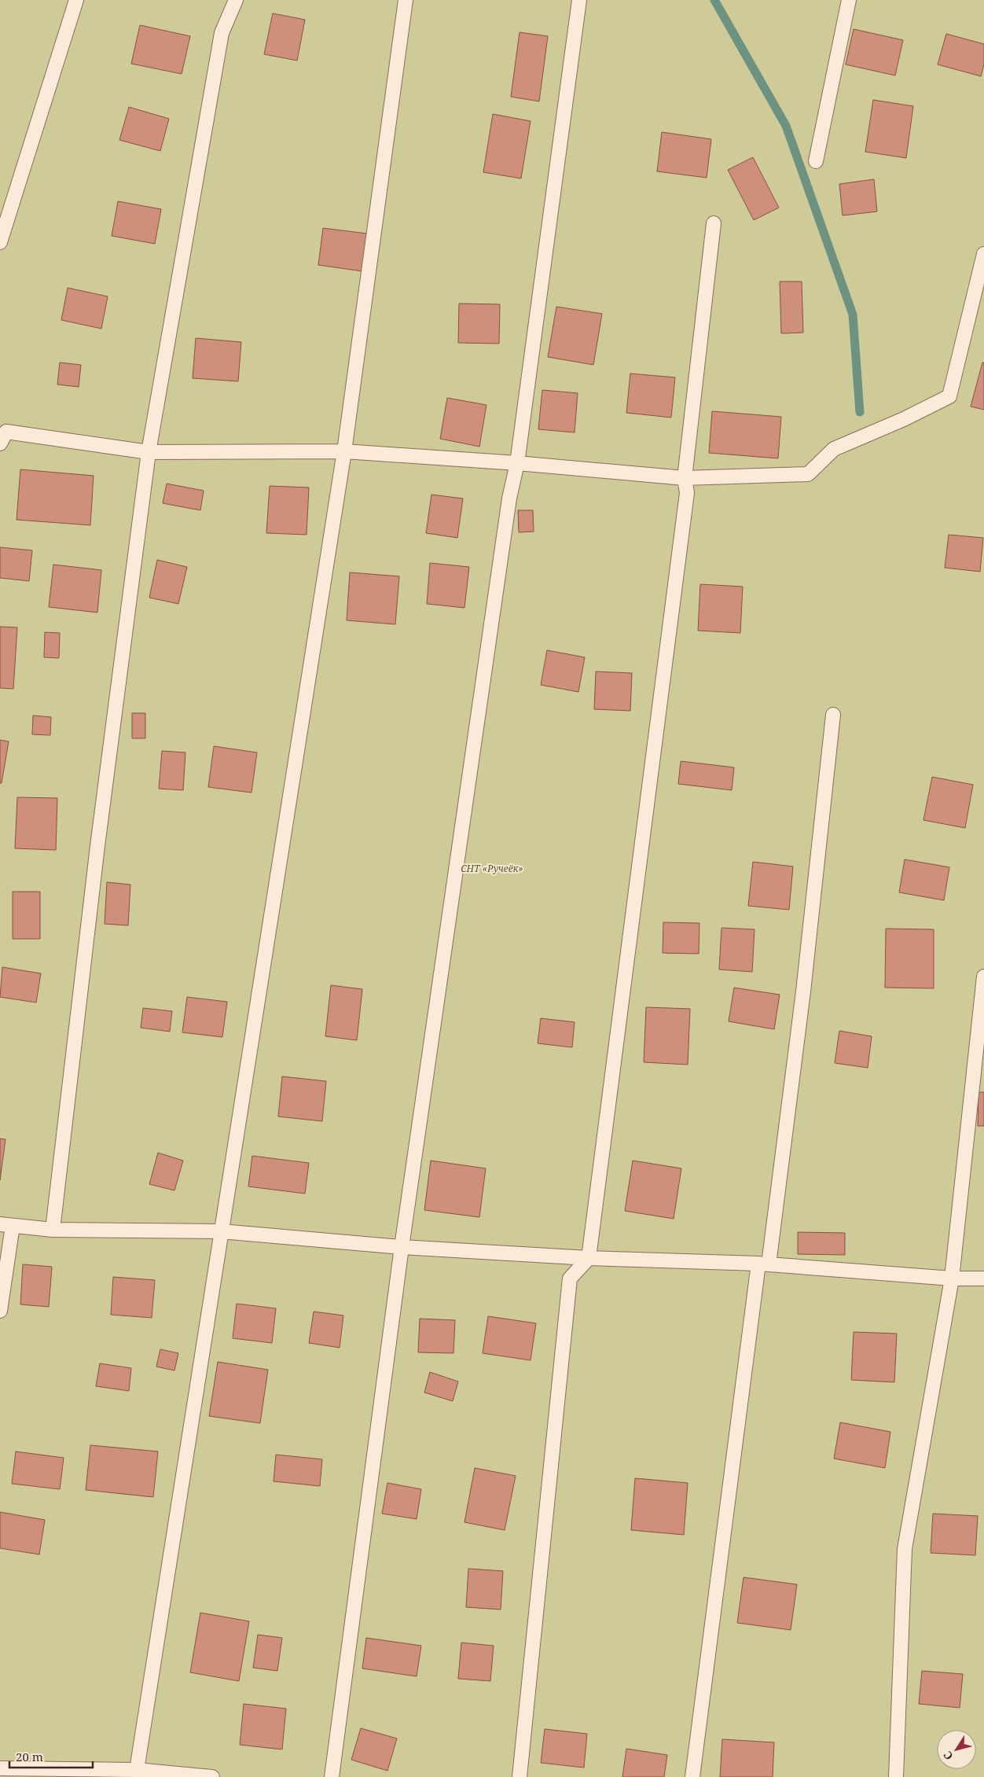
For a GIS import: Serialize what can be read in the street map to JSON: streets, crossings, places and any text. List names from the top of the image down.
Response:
{
  "parks": ["СНТ «Ручеёк»"],
  "scale_bar": "20 m",
  "north": "bottom left"
}
